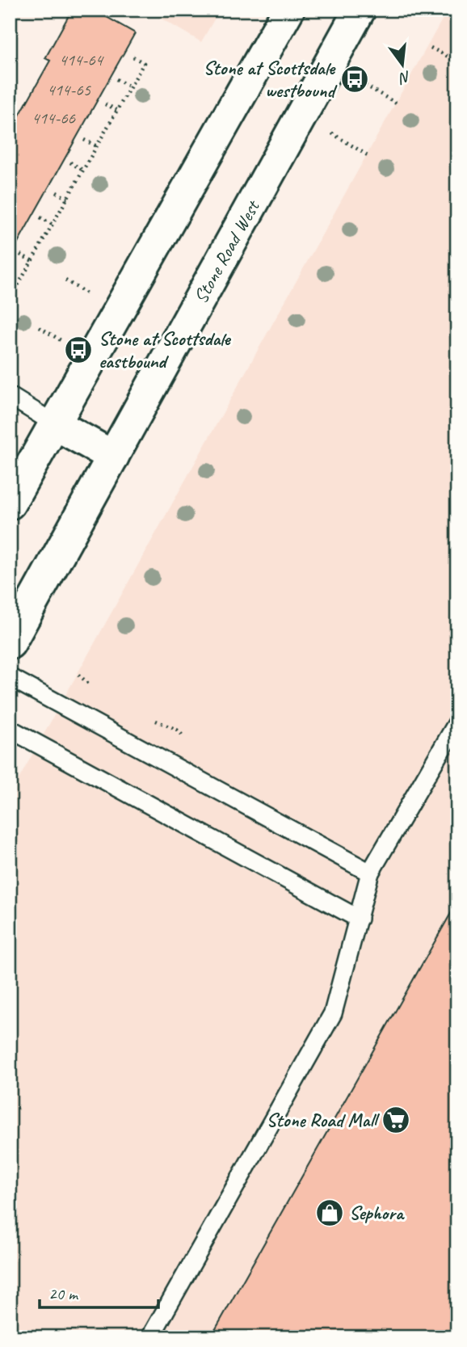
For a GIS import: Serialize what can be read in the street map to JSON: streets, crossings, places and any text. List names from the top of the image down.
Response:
{
  "streets": {
    "main road": ["Stone Road West"]
  },
  "places": {
    "bus stop": ["Stone at Scottsdale westbound", "Stone at Scottsdale eastbound"],
    "supermarket": ["Stone Road Mall"],
    "shop": ["Sephora"]
  },
  "house_numbers": ["414-64", "414-65", "414-66"],
  "scale_bar": "20 m",
  "north": "bottom"
}
